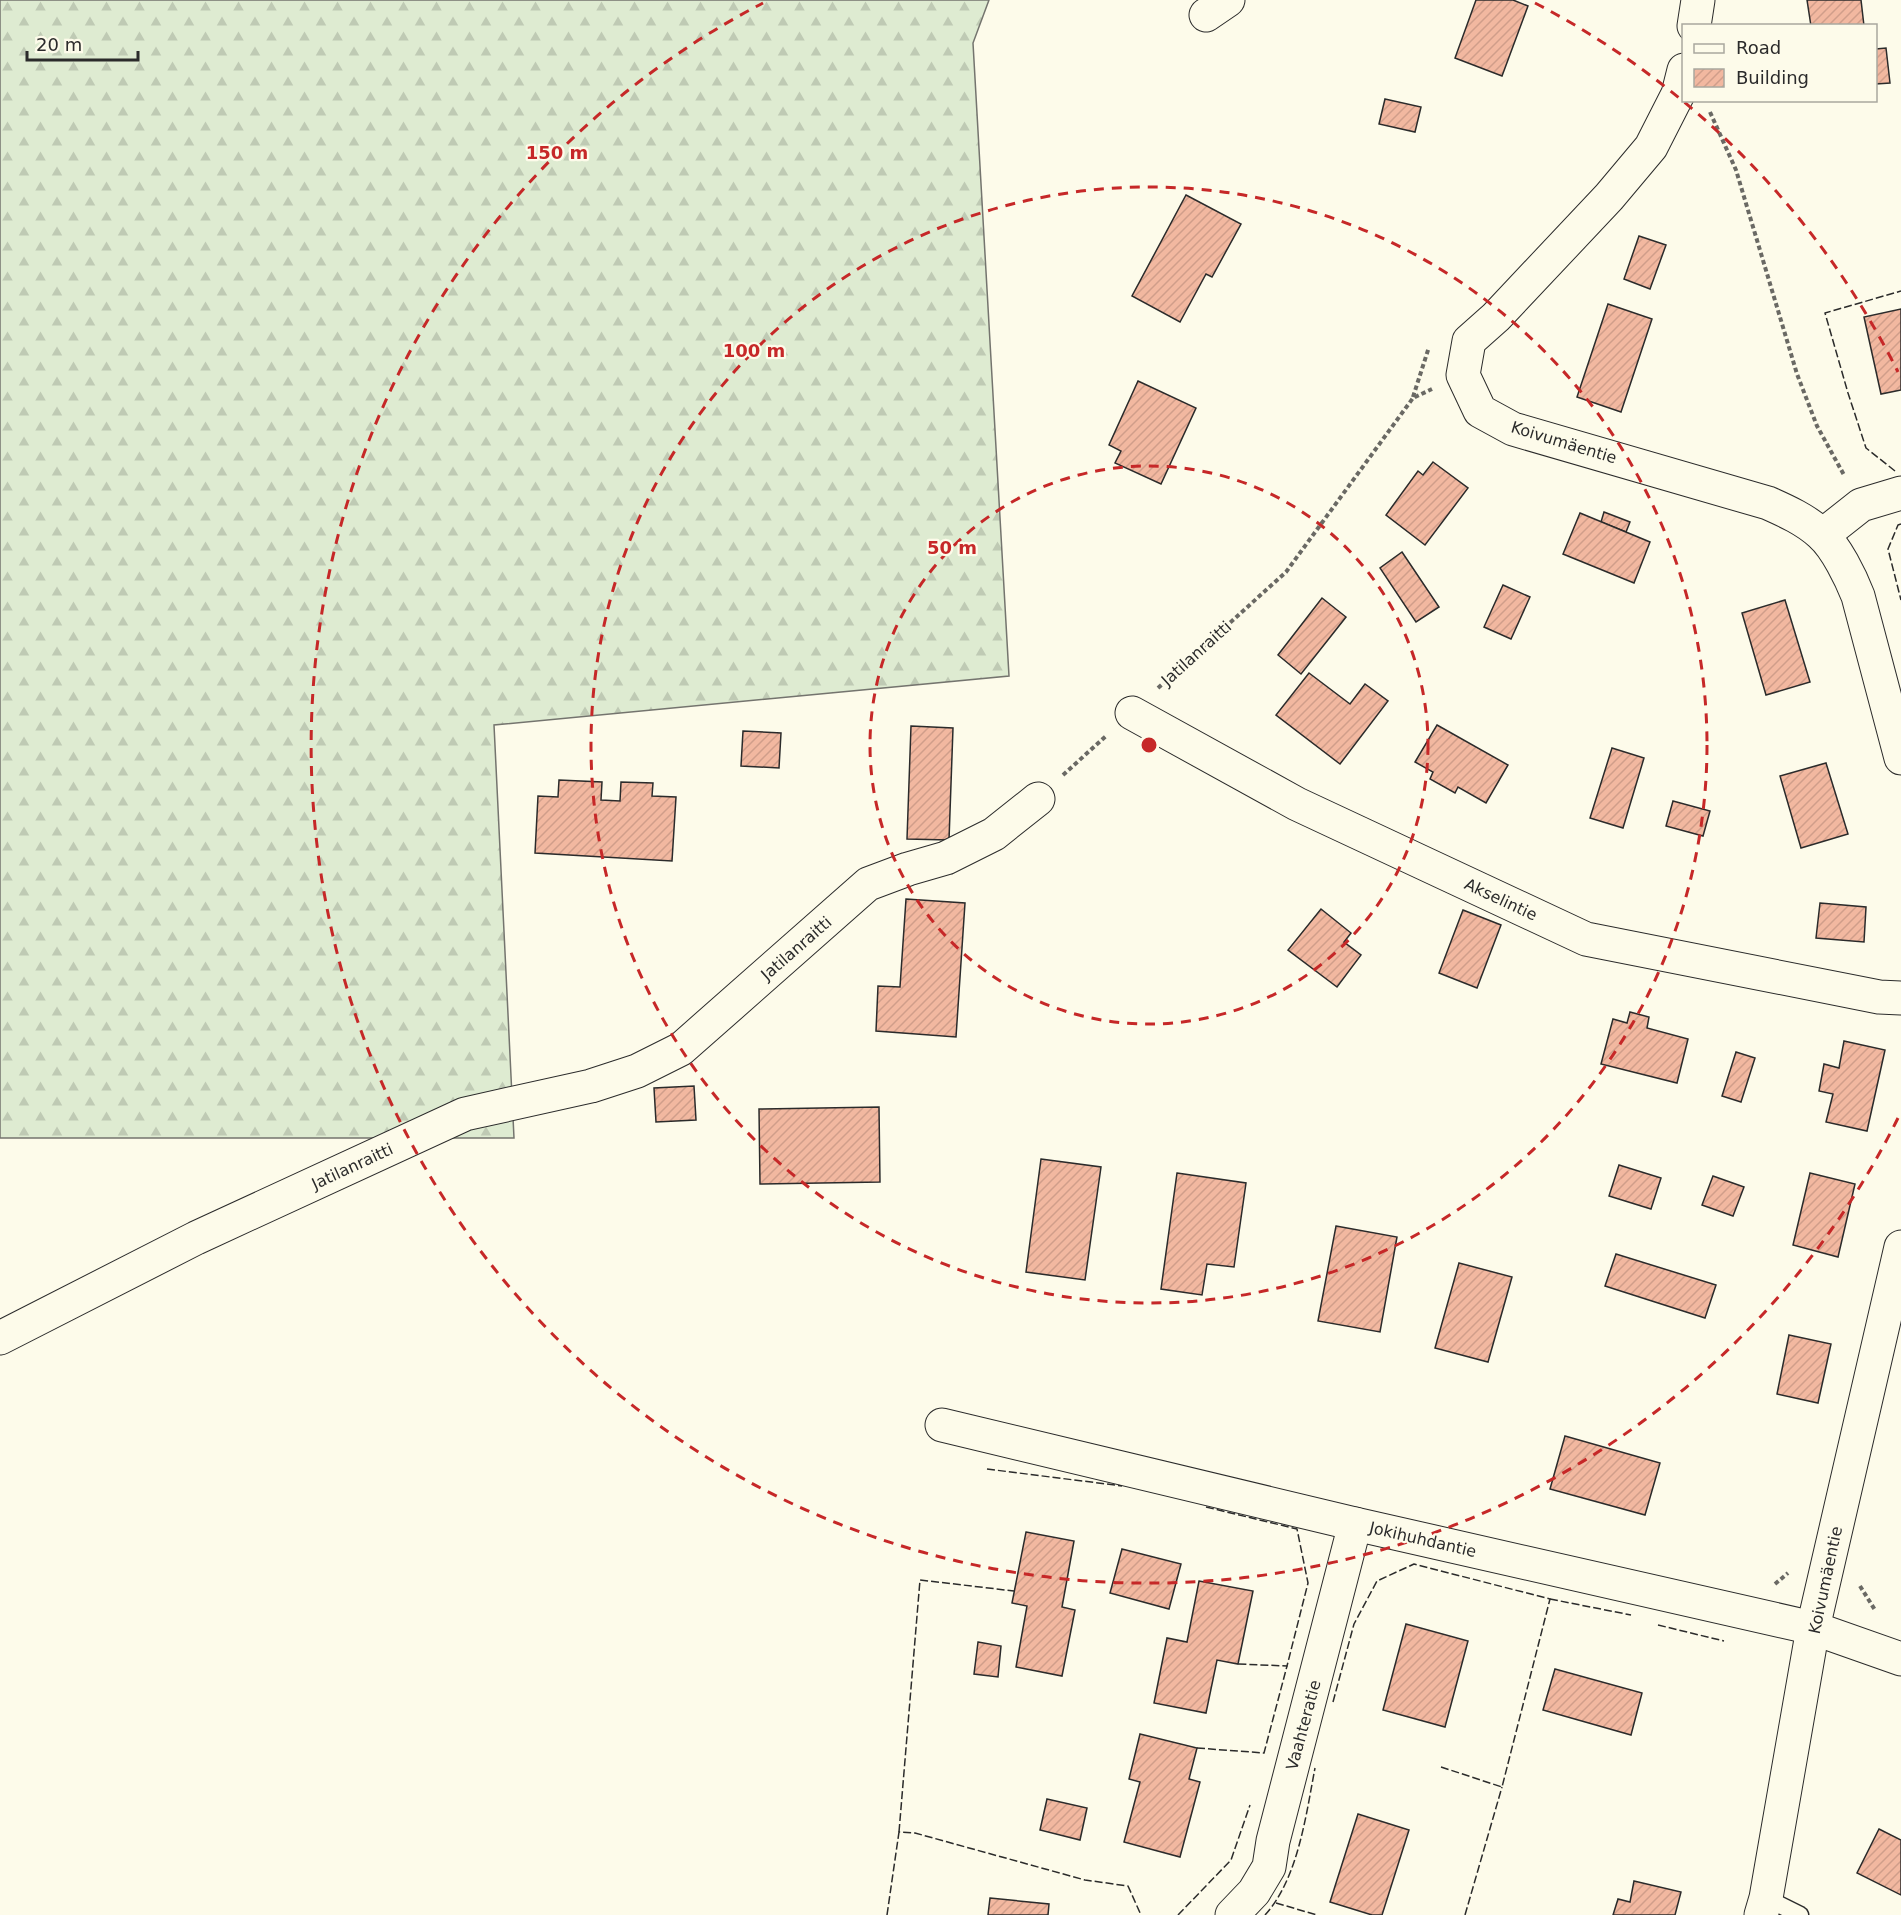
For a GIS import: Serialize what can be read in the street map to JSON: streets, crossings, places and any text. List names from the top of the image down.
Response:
{
  "streets": {
    "street": [
      "Koivumäentie",
      "Jatilanraitti",
      "Akselintie",
      "Jokihuhdantie",
      "Vaahteratie"
    ]
  },
  "crossings": [
    ["Koivumäentie", "Jatilanraitti"],
    ["Koivumäentie", "Jokihuhdantie"],
    ["Jatilanraitti", "Akselintie"],
    ["Jokihuhdantie", "Vaahteratie"]
  ],
  "legend": ["Road", "Building"],
  "scale_bar": "20 m",
  "rings": ["150 m", "100 m", "50 m"]
}
